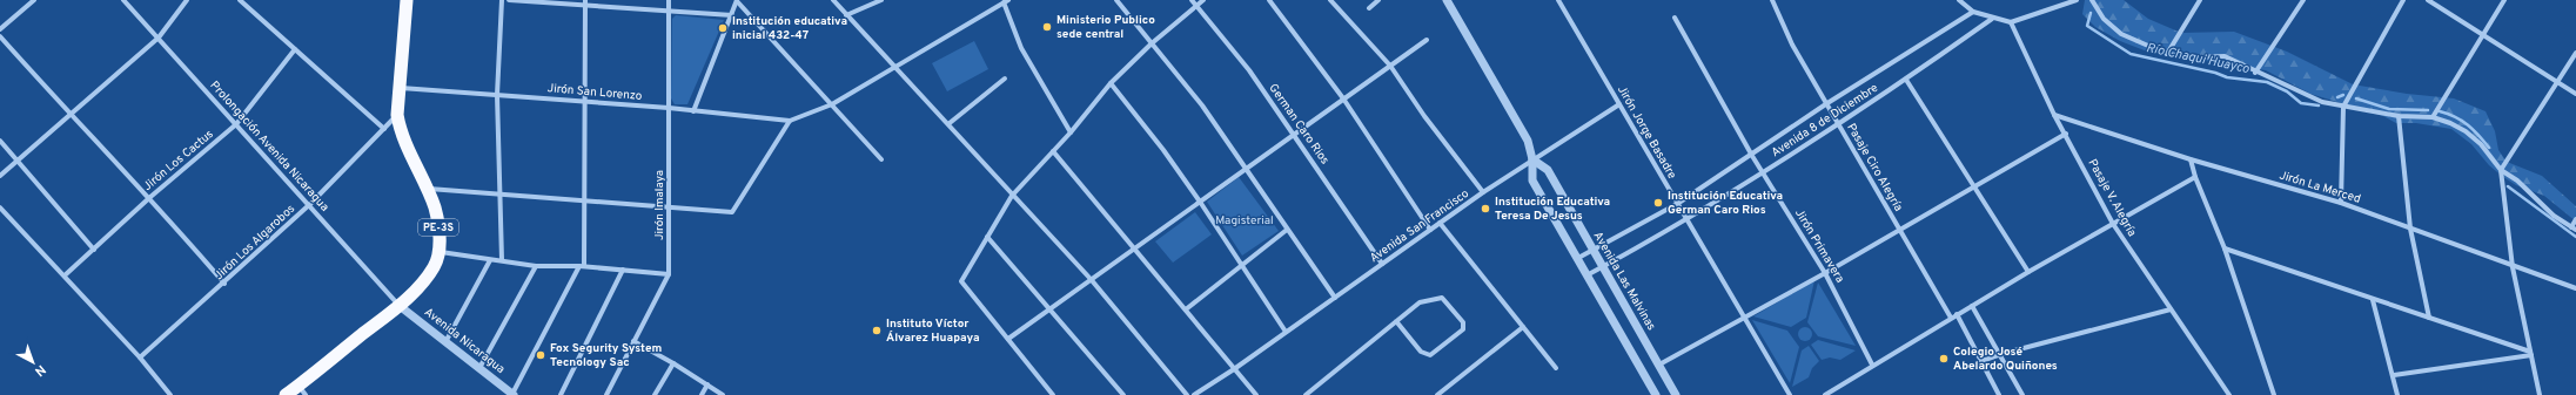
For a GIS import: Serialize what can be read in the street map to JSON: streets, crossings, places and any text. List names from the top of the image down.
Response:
{
  "streets": {
    "highway": ["PE-3S"],
    "street": [
      "Jirón San Lorenzo",
      "Avenida 8 de Diciembre",
      "German Caro Rios",
      "Jirón Jorge Basadre",
      "Prolongación Avenida Nicaragua",
      "Jirón Los Cactus",
      "Pasaje Ciro Alegría",
      "Jirón La Merced",
      "Pasaje V. Alegría",
      "Jirón Imalaya",
      "Avenida San Francisco",
      "Jirón Los Algarobos",
      "Jirón Primavera",
      "Avenida Las Malvinas",
      "Avenida Nicaragua"
    ]
  },
  "crossings": [
    ["Jirón San Lorenzo", "Jirón Imalaya"],
    ["Jirón San Lorenzo", "PE-3S"],
    ["Avenida 8 de Diciembre", "Jirón Jorge Basadre"],
    ["Avenida 8 de Diciembre", "Pasaje Ciro Alegría"],
    ["Avenida 8 de Diciembre", "Jirón Primavera"],
    ["Avenida 8 de Diciembre", "Avenida Las Malvinas"],
    ["German Caro Rios", "Avenida San Francisco"],
    ["Jirón Jorge Basadre", "Avenida San Francisco"],
    ["Prolongación Avenida Nicaragua", "Jirón Los Cactus"],
    ["Prolongación Avenida Nicaragua", "PE-3S"],
    ["Prolongación Avenida Nicaragua", "Jirón Los Algarobos"],
    ["Prolongación Avenida Nicaragua", "Avenida Nicaragua"],
    ["Jirón La Merced", "Pasaje V. Alegría"],
    ["Avenida San Francisco", "Avenida Las Malvinas"],
    ["PE-3S", "Jirón Los Algarobos"],
    ["PE-3S", "Avenida Nicaragua"]
  ],
  "water": ["Río Chaqui Huayco"],
  "parks": ["Magisterial"],
  "places": [
    "Ministerio Publico sede central",
    "Institución educativa inicial 432-47",
    "Institución Educativa German Caro Rios",
    "Institución Educativa Teresa De Jesus",
    "Instituto Víctor Álvarez Huapaya",
    "Fox Segurity System Tecnology Sac",
    "Colegio José Abelardo Quiñones"
  ],
  "north": "bottom right"
}
